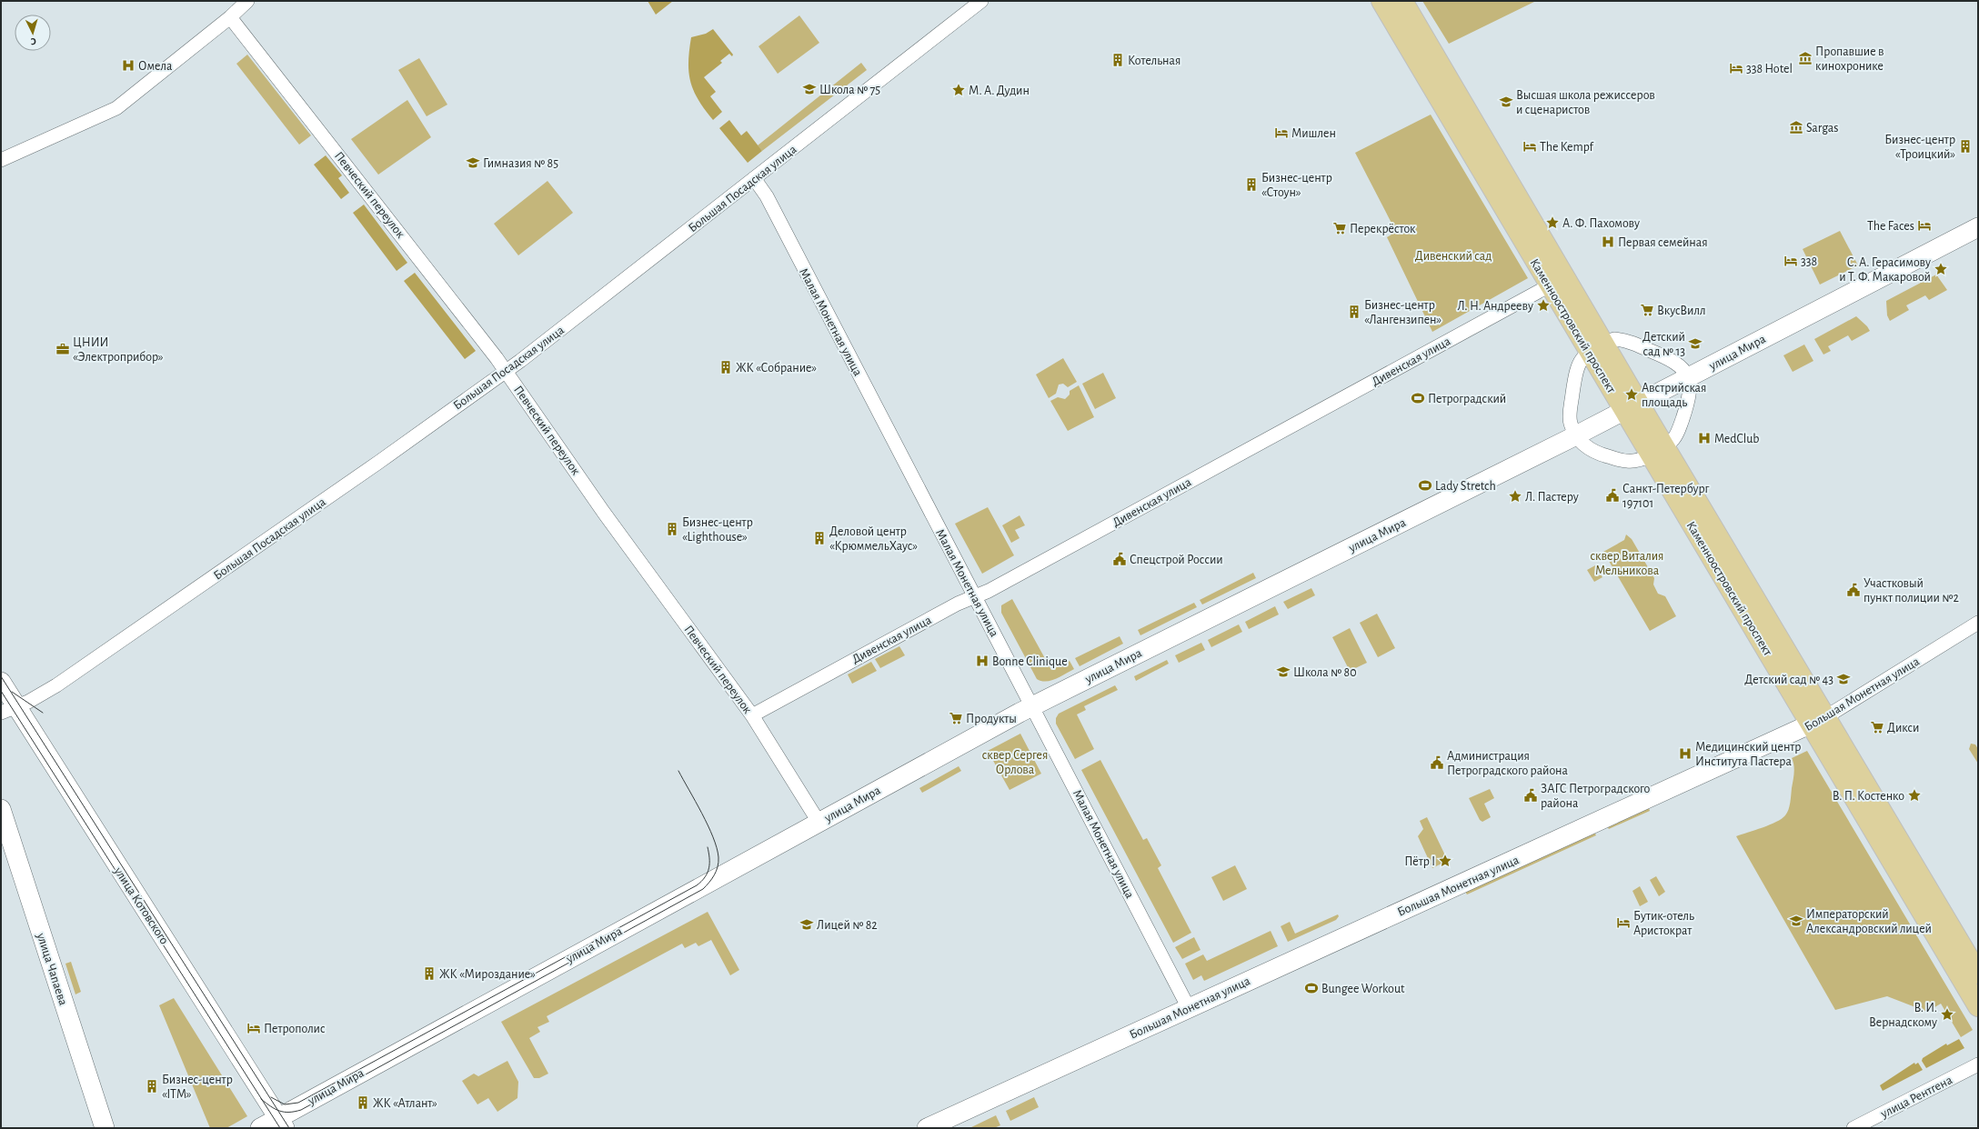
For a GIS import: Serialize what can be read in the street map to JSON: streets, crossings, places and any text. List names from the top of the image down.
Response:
{
  "streets": {
    "main road": ["Каменноостровский проспект"],
    "street": [
      "Большая Посадская улица",
      "Певческий переулок",
      "Малая Монетная улица",
      "улица Мира",
      "Дивенская улица",
      "Большая Монетная улица",
      "улица Котовского",
      "улица Чапаева",
      "улица Рентгена"
    ]
  },
  "crossings": [
    ["Большая Посадская улица", "Певческий переулок"],
    ["Большая Посадская улица", "Малая Монетная улица"],
    ["Большая Посадская улица", "улица Котовского"],
    ["Певческий переулок", "улица Мира"],
    ["Певческий переулок", "Дивенская улица"],
    ["Малая Монетная улица", "улица Мира"],
    ["Малая Монетная улица", "Дивенская улица"],
    ["Малая Монетная улица", "Большая Монетная улица"],
    ["Каменноостровский проспект", "улица Мира"],
    ["Каменноостровский проспект", "Дивенская улица"],
    ["Каменноостровский проспект", "Большая Монетная улица"],
    ["улица Мира", "улица Котовского"]
  ],
  "parks": ["Дивенский сад", "сквер Виталия Мельникова", "сквер Сергея Орлова"],
  "places": {
    "museum": ["Пропавшие в кинохронике", "Sargas"],
    "building": [
      "Котельная",
      "Бизнес-центр «Троицкий»",
      "Бизнес-центр «Стоун»",
      "Бизнес-центр «Лангензипен»",
      "ЖК «Собрание»",
      "Бизнес-центр «Lighthouse»",
      "Деловой центр «КрюммельХаус»",
      "ЖК «Мироздание»",
      "Бизнес-центр «ITM»",
      "ЖК «Атлант»"
    ],
    "hospital": [
      "Омела",
      "Первая семейная",
      "MedClub",
      "Bonne Clinique",
      "Медицинский центр Института Пастера"
    ],
    "hotel": [
      "338 Hotel",
      "Мишлен",
      "The Kempf",
      "The Faces",
      "338",
      "Бутик-отель Аристократ",
      "Петрополис"
    ],
    "school or university": [
      "Школа № 75",
      "Высшая школа режиссеров и сценаристов",
      "Гимназия № 85",
      "Детский сад № 13",
      "Школа № 80",
      "Детский сад № 43",
      "Императорский Александровский лицей",
      "Лицей № 82"
    ],
    "place": [
      "М. А. Дудин",
      "А. Ф. Пахомову",
      "С. А. Герасимову и Т. Ф. Макаровой",
      "Л. Н. Андрееву",
      "Австрийская площадь",
      "Л. Пастеру",
      "В. П. Костенко",
      "Пётр I",
      "В. И. Вернадскому"
    ],
    "supermarket": [
      "Перекрёсток",
      "ВкусВилл",
      "Продукты",
      "Дикси"
    ],
    "office": ["ЦНИИ «Электроприбор»"],
    "sports": ["Петроградский", "Lady Stretch", "Bungee Workout"],
    "public building": [
      "Санкт-Петербург 197101",
      "Спецстрой России",
      "Участковый пункт полиции №2",
      "Администрация Петроградского района",
      "ЗАГС Петроградского района"
    ]
  },
  "north": "bottom"
}
